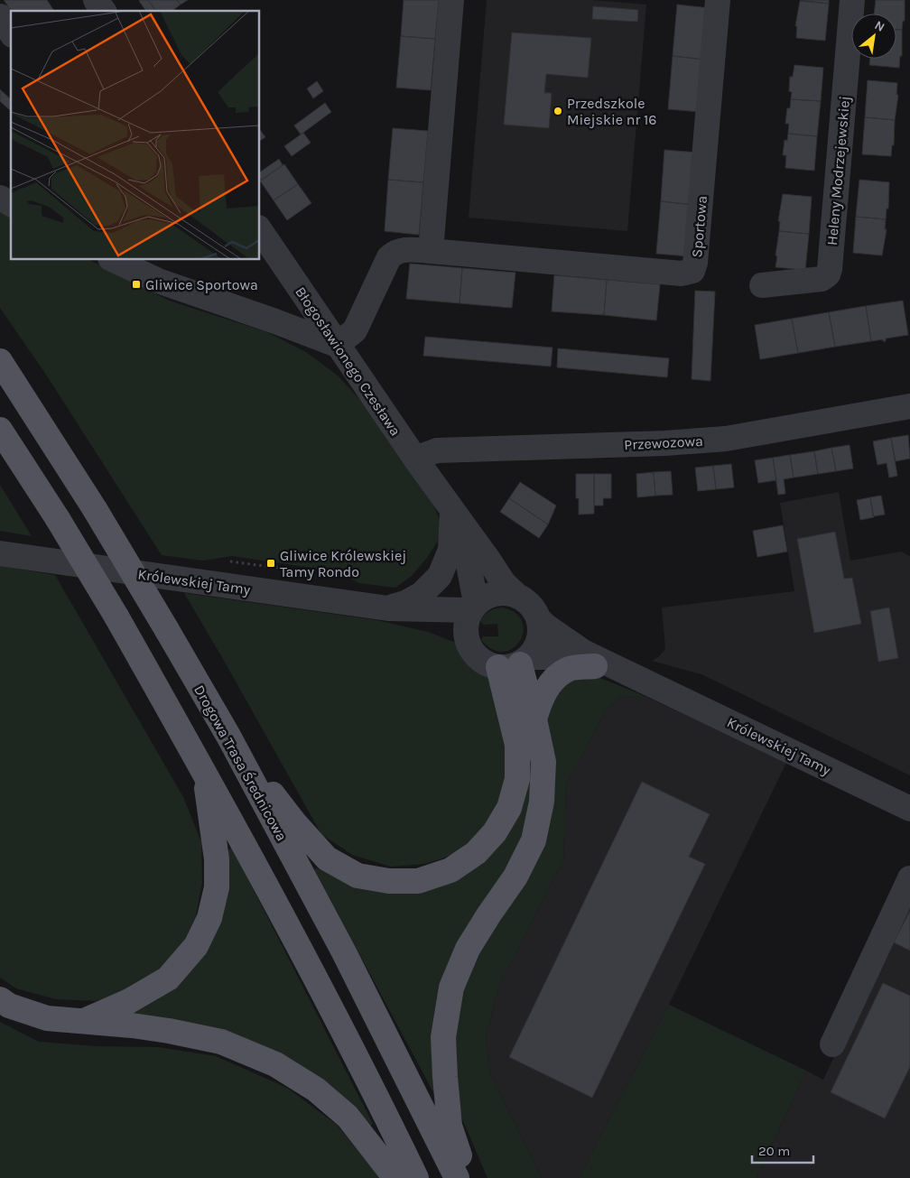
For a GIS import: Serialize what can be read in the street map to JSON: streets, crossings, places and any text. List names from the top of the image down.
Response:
{
  "streets": {
    "main road": ["Drogowa Trasa Średnicowa"],
    "street": [
      "Heleny Modrzejewskiej",
      "Sportowa",
      "Błogosławionego Czesława",
      "Przewozowa",
      "Królewskiej Tamy"
    ]
  },
  "crossings": [
    ["Sportowa", "Błogosławionego Czesława"],
    ["Błogosławionego Czesława", "Przewozowa"],
    ["Błogosławionego Czesława", "Królewskiej Tamy"]
  ],
  "places": {
    "other": ["Przedszkole Miejskie nr 16"],
    "transit": ["Gliwice Sportowa", "Gliwice Królewskiej Tamy Rondo"]
  },
  "scale_bar": "20 m",
  "north": "top right"
}
